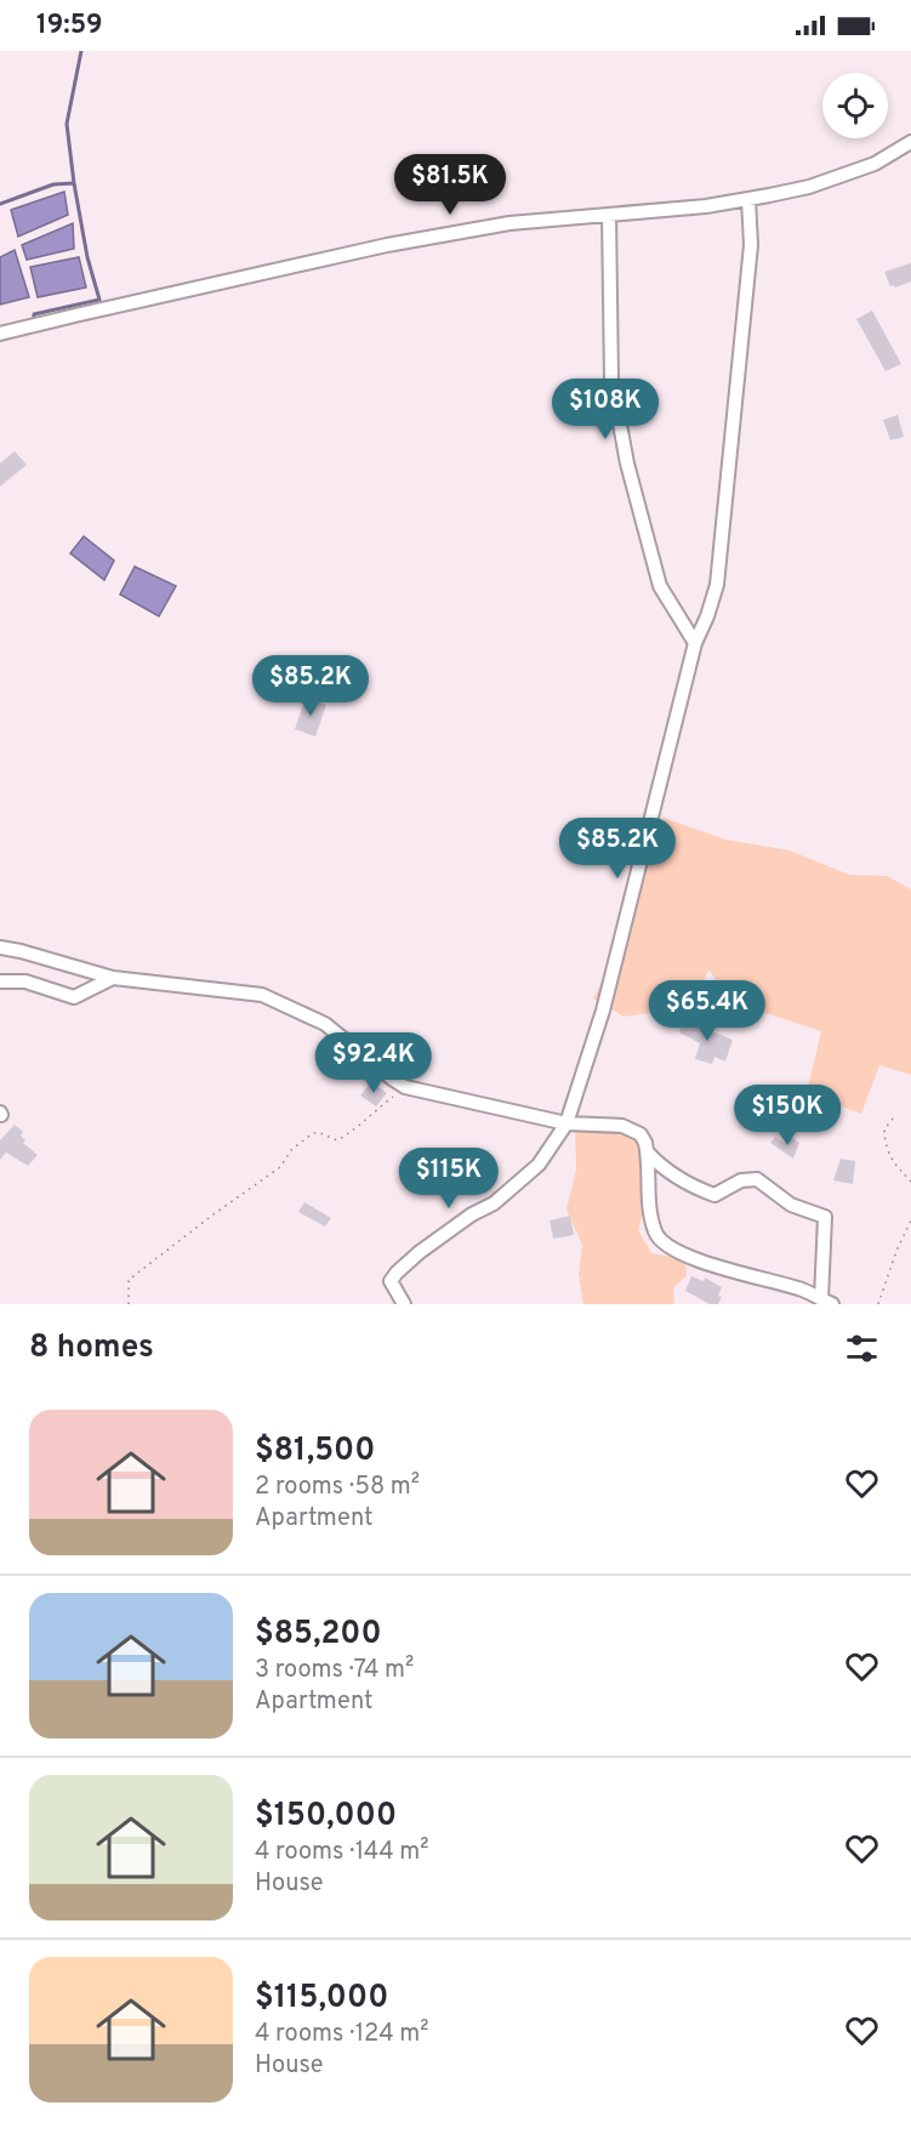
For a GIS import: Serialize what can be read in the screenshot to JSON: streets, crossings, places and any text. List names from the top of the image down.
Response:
{
  "page": {
    "status": "19:59",
    "price": [
      "$81.5K",
      "$108K",
      "$85.2K",
      "$85.2K",
      "$65.4K",
      "$92.4K",
      "$150K",
      "$115K"
    ],
    "heading": "8 homes",
    "list": [
      {
        "name": "$81,500",
        "note": "2 rooms · 58 m² · Apartment"
      },
      {
        "name": "$85,200",
        "note": "3 rooms · 74 m² · Apartment"
      },
      {
        "name": "$150,000",
        "note": "4 rooms · 144 m² · House"
      },
      {
        "name": "$115,000",
        "note": "4 rooms · 124 m² · House"
      }
    ]
  }
}
